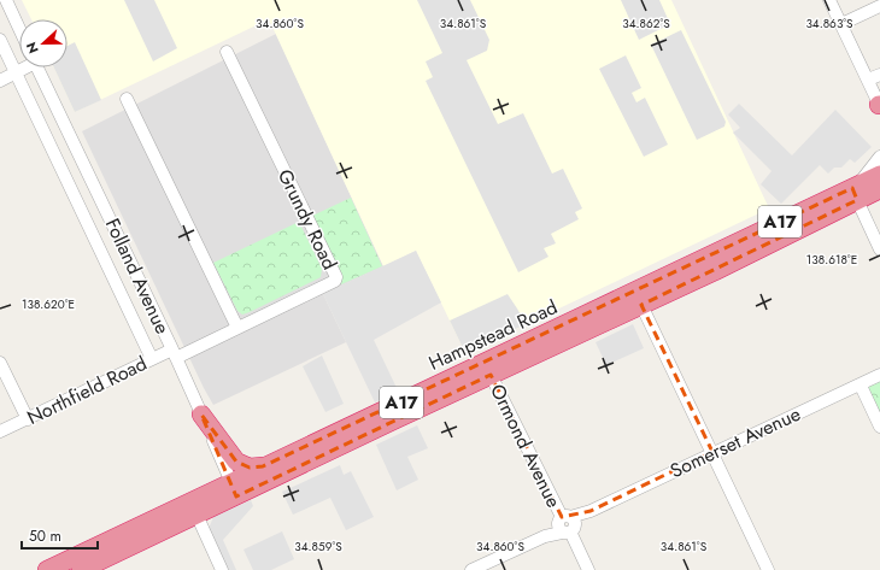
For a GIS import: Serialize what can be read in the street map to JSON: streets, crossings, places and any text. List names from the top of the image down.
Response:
{
  "streets": {
    "highway": ["A17", "Hampstead Road"],
    "street": [
      "Grundy Road",
      "Folland Avenue",
      "Northfield Road",
      "Somerset Avenue",
      "Ormond Avenue"
    ]
  },
  "crossings": [
    ["Grundy Road", "Folland Avenue"],
    ["Grundy Road", "Northfield Road"],
    ["Folland Avenue", "Hampstead Road"],
    ["Folland Avenue", "Northfield Road"],
    ["Hampstead Road", "Ormond Avenue"],
    ["Somerset Avenue", "Ormond Avenue"]
  ],
  "scale_bar": "50 m",
  "north": "left",
  "coordinates": [
    "34.863°S",
    "34.860°S",
    "34.861°S",
    "34.862°S",
    "138.618°E",
    "138.620°E",
    "34.859°S"
  ]
}
